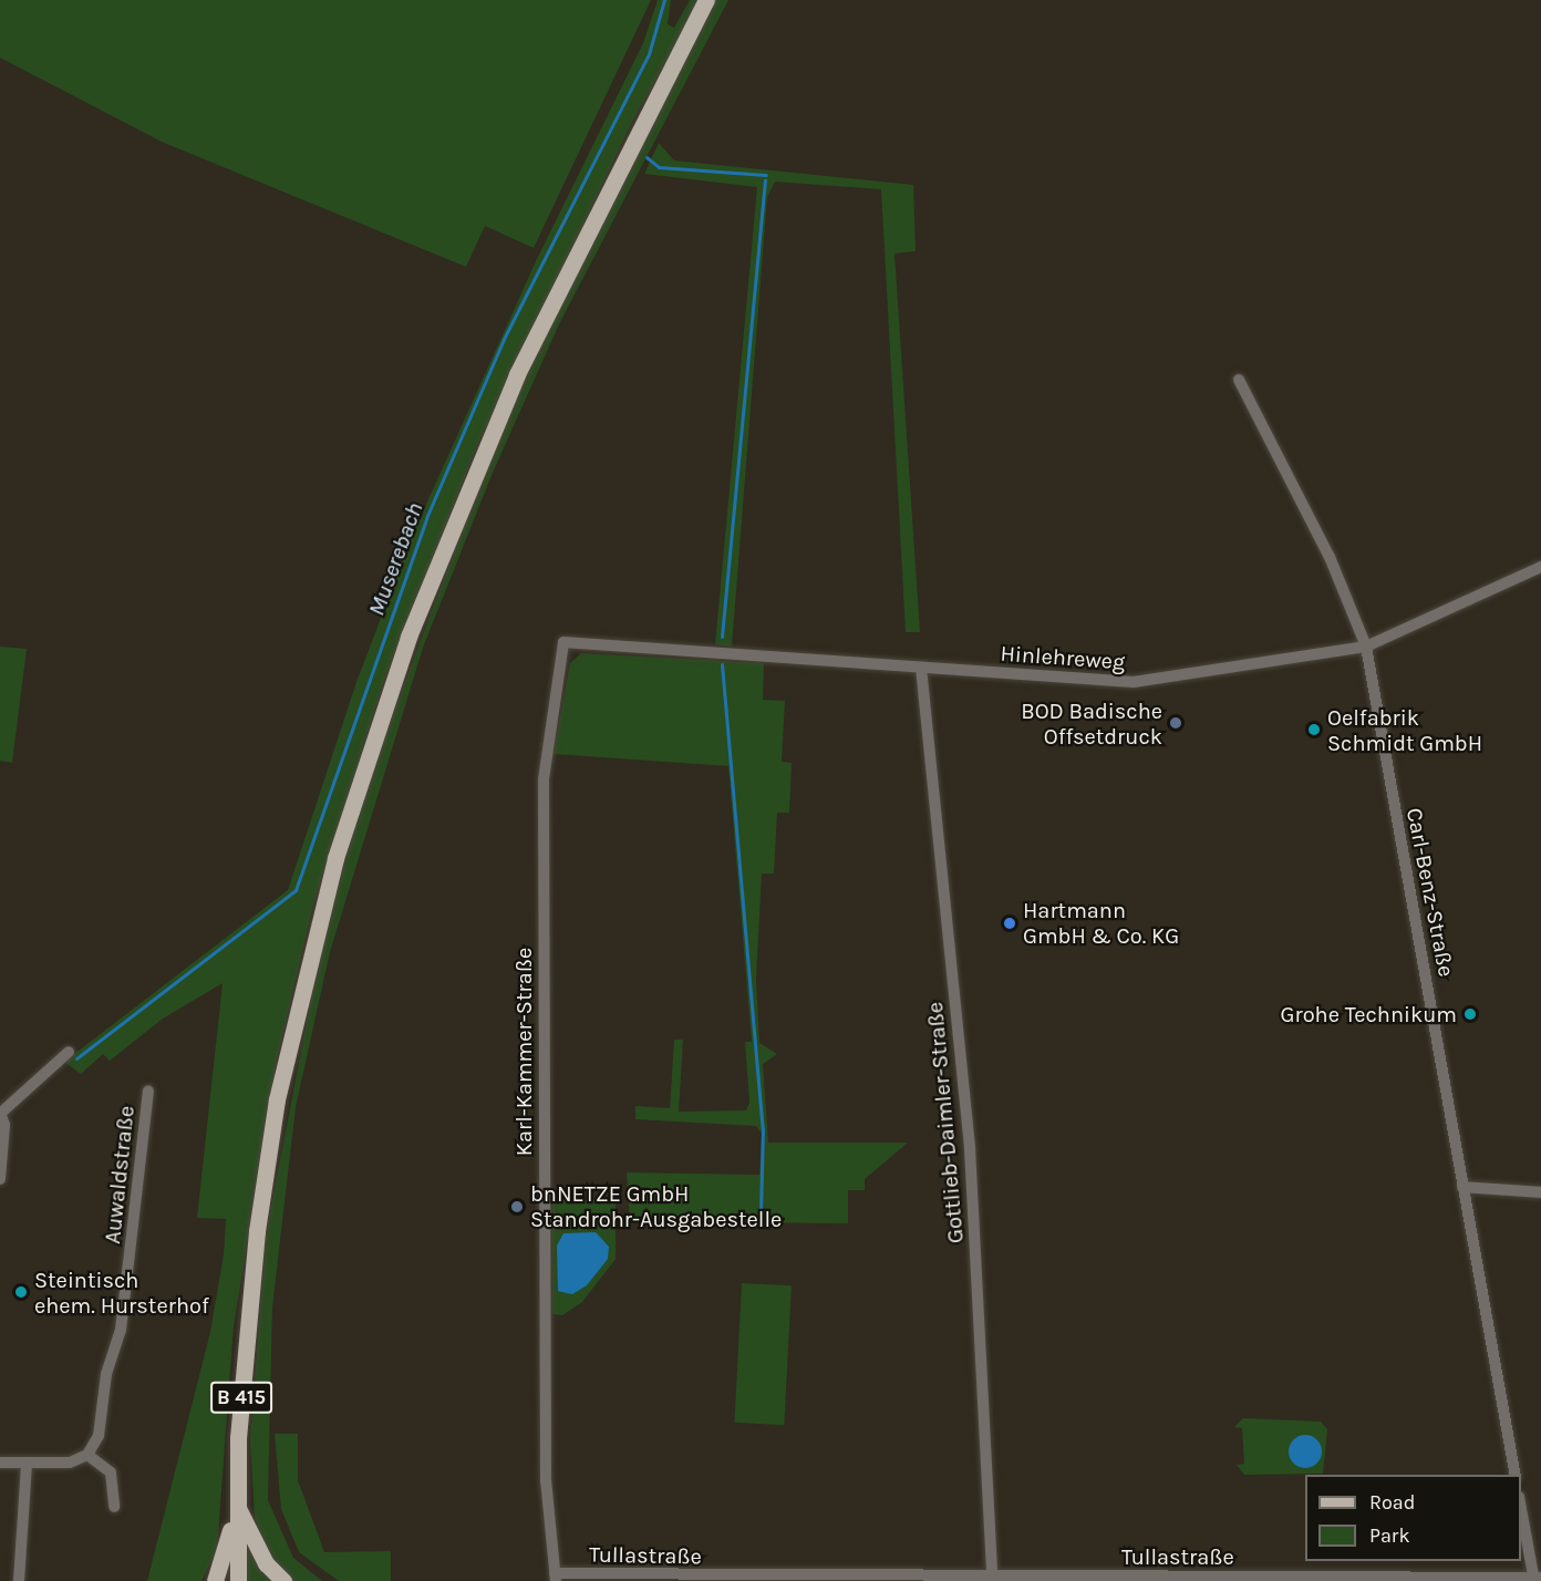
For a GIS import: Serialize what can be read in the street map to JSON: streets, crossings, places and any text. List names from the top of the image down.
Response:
{
  "streets": {
    "main road": ["B 415"],
    "street": [
      "Hinlehreweg",
      "Carl-Benz-Straße",
      "Karl-Kammer-Straße",
      "Gottlieb-Daimler-Straße",
      "Auwaldstraße",
      "Tullastraße"
    ]
  },
  "crossings": [
    ["Hinlehreweg", "Carl-Benz-Straße"],
    ["Hinlehreweg", "Karl-Kammer-Straße"],
    ["Hinlehreweg", "Gottlieb-Daimler-Straße"],
    ["Karl-Kammer-Straße", "Tullastraße"],
    ["Gottlieb-Daimler-Straße", "Tullastraße"]
  ],
  "water": ["Muserebach"],
  "places": [
    "BOD Badische Offsetdruck",
    "Oelfabrik Schmidt GmbH",
    "Hartmann GmbH & Co. KG",
    "Grohe Technikum",
    "bnNETZE GmbH Standrohr-Ausgabestelle",
    "Steintisch ehem. Hursterhof"
  ],
  "legend": ["Road", "Park"]
}
